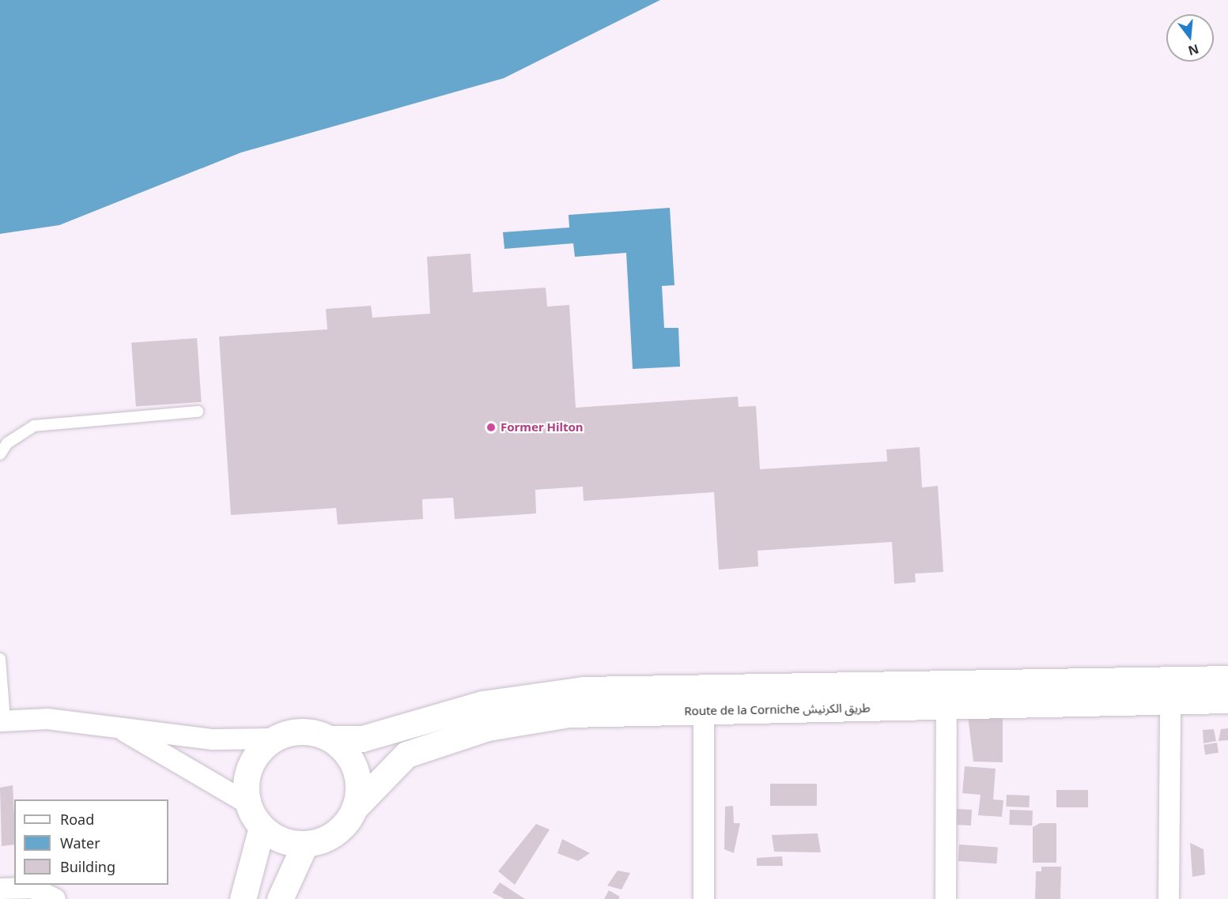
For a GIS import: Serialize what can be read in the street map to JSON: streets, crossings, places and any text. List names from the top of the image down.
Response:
{
  "streets": {
    "street": ["Route de la Corniche طريق الكرنيش"]
  },
  "places": ["Former Hilton"],
  "legend": ["Road", "Water", "Building"],
  "north": "bottom"
}
